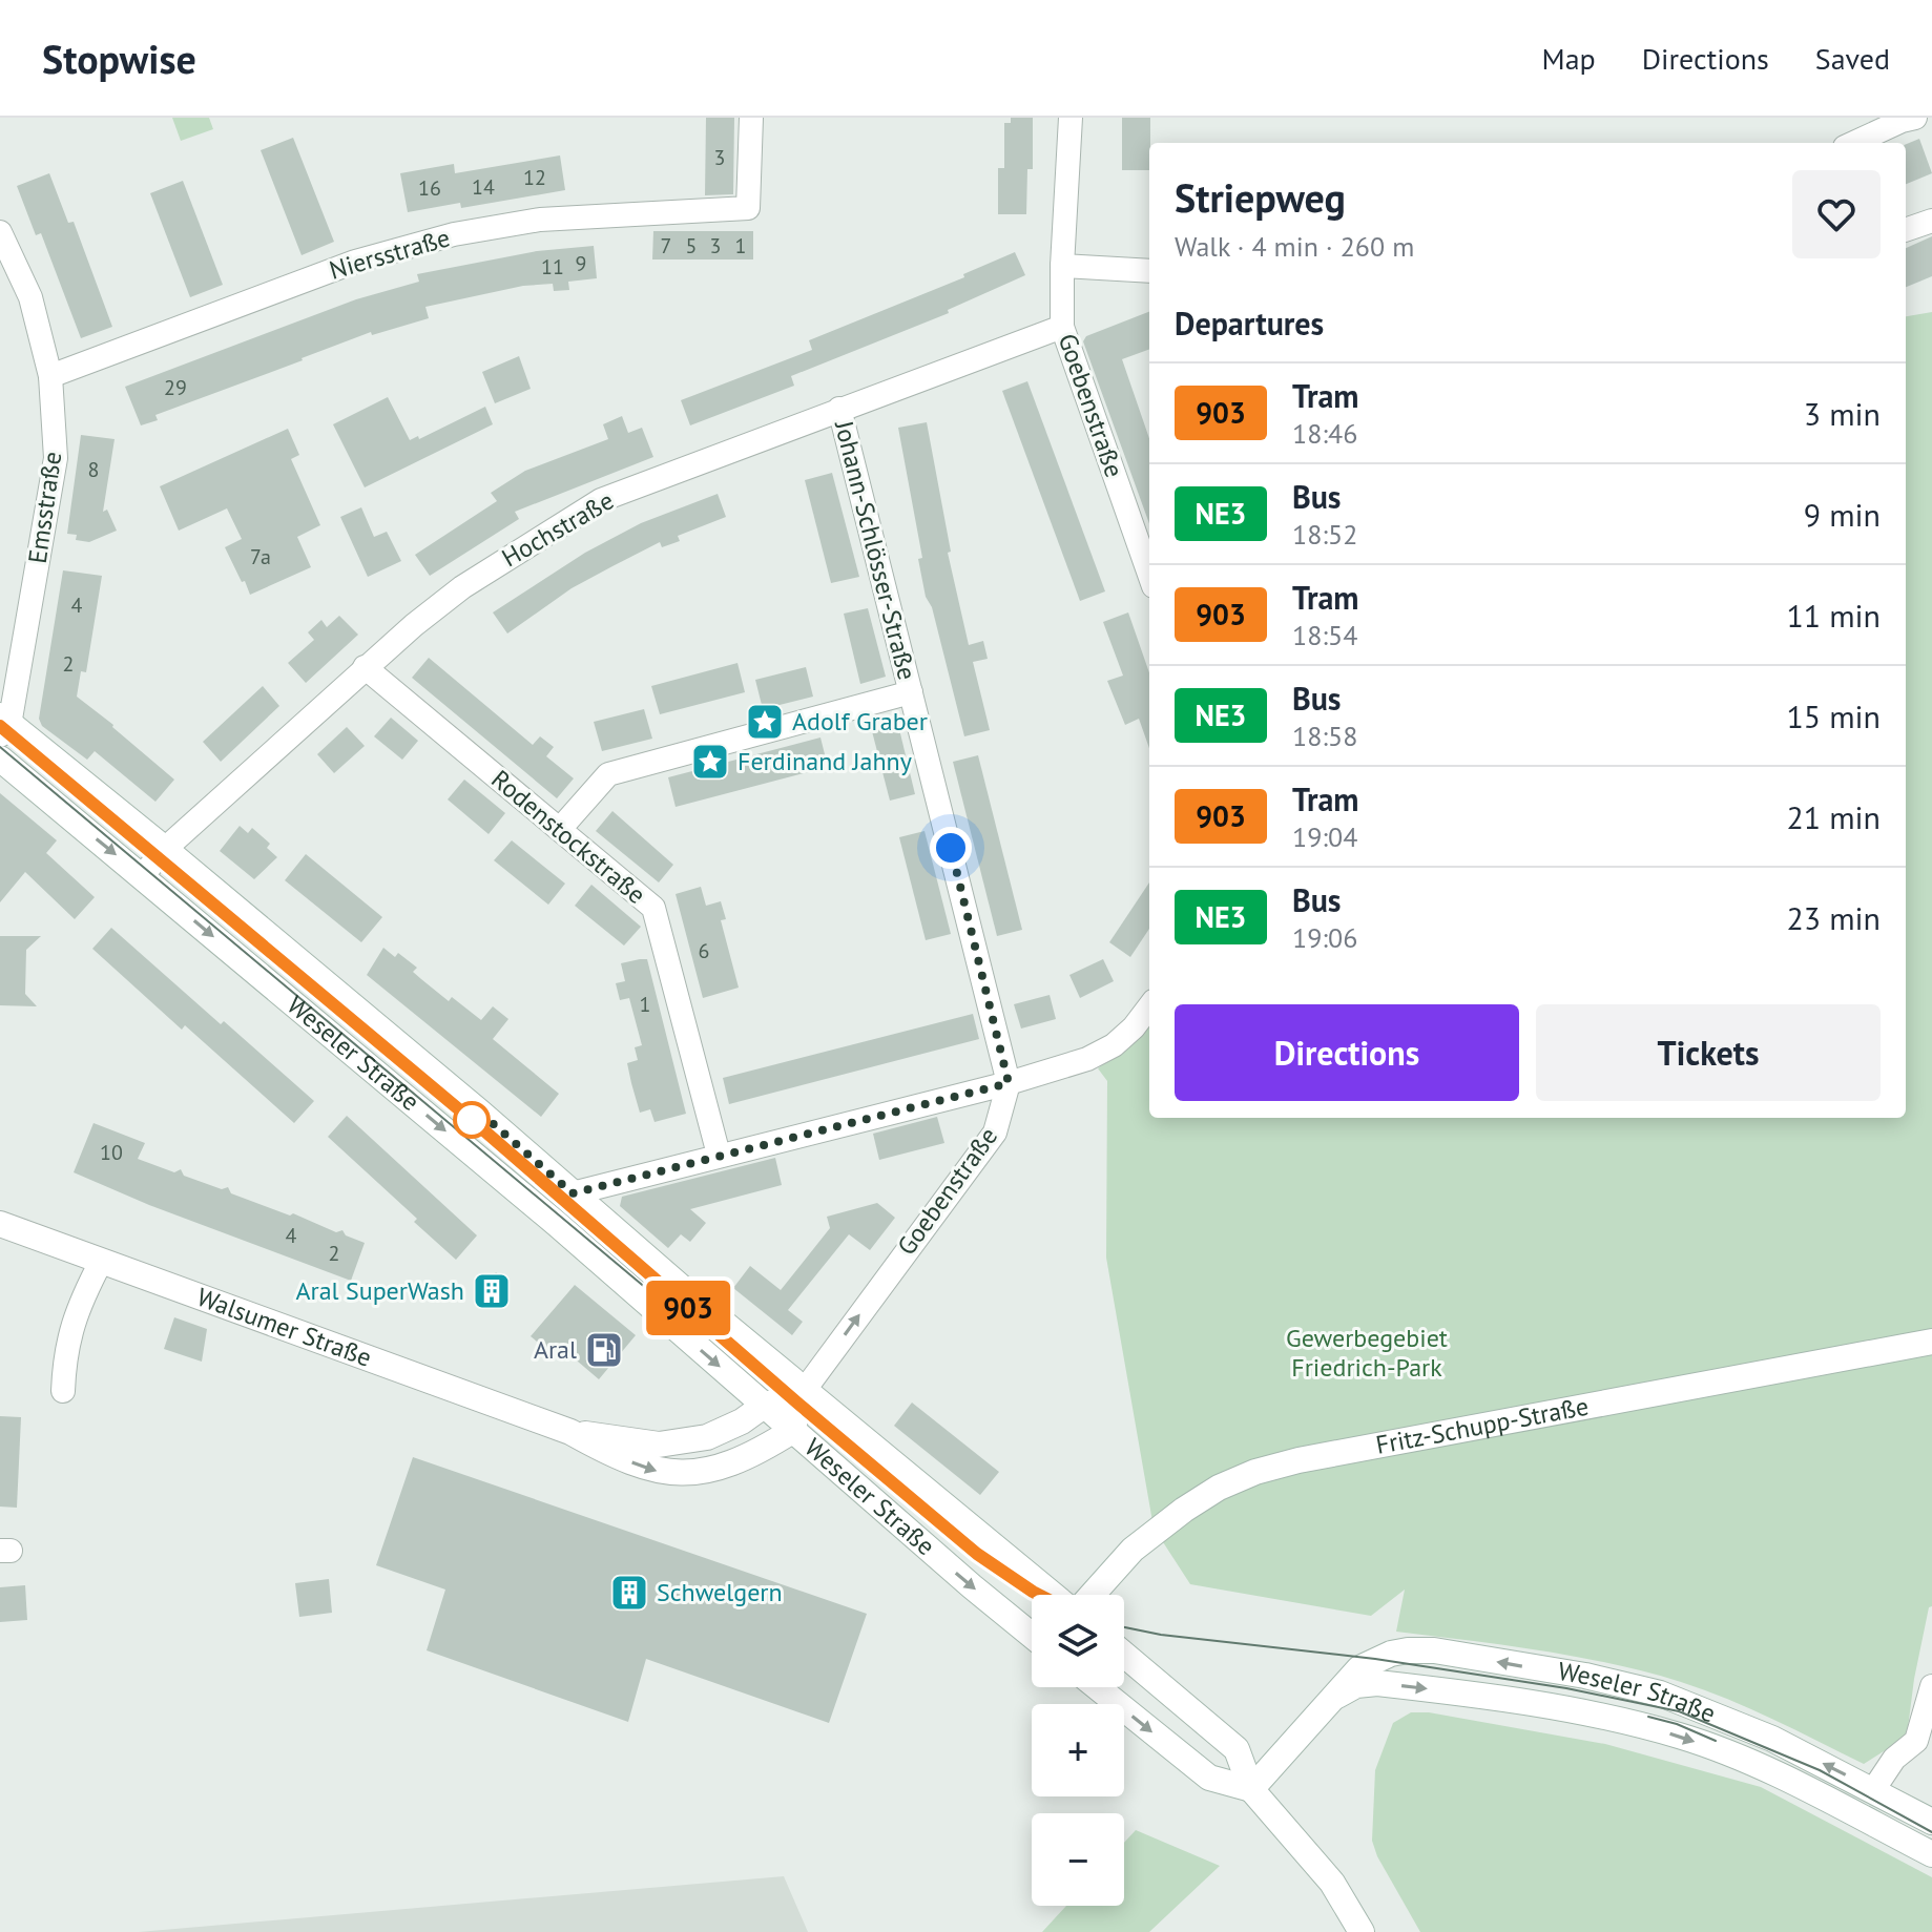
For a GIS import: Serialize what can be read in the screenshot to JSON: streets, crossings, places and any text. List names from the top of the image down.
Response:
{
  "streets": {
    "main road": ["Weseler Straße", "Walsumer Straße", "Fritz-Schupp-Straße"],
    "street": [
      "Niersstraße",
      "Goebenstraße",
      "Emsstraße",
      "Hochstraße",
      "Johann-Schlösser-Straße",
      "Rodenstockstraße"
    ]
  },
  "crossings": [
    ["Niersstraße", "Emsstraße"],
    ["Goebenstraße", "Hochstraße"],
    ["Goebenstraße", "Johann-Schlösser-Straße"],
    ["Goebenstraße", "Weseler Straße"],
    ["Goebenstraße", "Walsumer Straße"],
    ["Emsstraße", "Weseler Straße"],
    ["Hochstraße", "Johann-Schlösser-Straße"],
    ["Hochstraße", "Rodenstockstraße"],
    ["Hochstraße", "Weseler Straße"],
    ["Weseler Straße", "Walsumer Straße"]
  ],
  "one_way": ["Goebenstraße"],
  "parks": ["Gewerbegebiet Friedrich-Park"],
  "places": {
    "place": ["Adolf Graber", "Ferdinand Jahny"],
    "building": ["Aral SuperWash", "Schwelgern"],
    "fuel station": ["Aral"]
  },
  "lines": ["tram line 903"],
  "house_numbers": [
    "3",
    "12",
    "14",
    "16",
    "7",
    "5",
    "3",
    "1",
    "9",
    "11",
    "29",
    "8",
    "7a",
    "4",
    "2",
    "6",
    "1",
    "10",
    "4",
    "2"
  ],
  "page": {
    "header": "Stopwise",
    "nav": ["Map", "Directions", "Saved"],
    "on_map": "903",
    "heading": [
      ["Striepweg", "Walk · 4 min · 260 m"],
      "Departures"
    ],
    "list": [
      {
        "mark": "903",
        "name": "Tram",
        "note": "18:46",
        "value": "3 min"
      },
      {
        "mark": "NE3",
        "name": "Bus",
        "note": "18:52",
        "value": "9 min"
      },
      {
        "mark": "903",
        "name": "Tram",
        "note": "18:54",
        "value": "11 min"
      },
      {
        "mark": "NE3",
        "name": "Bus",
        "note": "18:58",
        "value": "15 min"
      },
      {
        "mark": "903",
        "name": "Tram",
        "note": "19:04",
        "value": "21 min"
      },
      {
        "mark": "NE3",
        "name": "Bus",
        "note": "19:06",
        "value": "23 min"
      }
    ],
    "buttons": ["Directions", "Tickets"],
    "map_buttons": ["+", "−"]
  }
}
